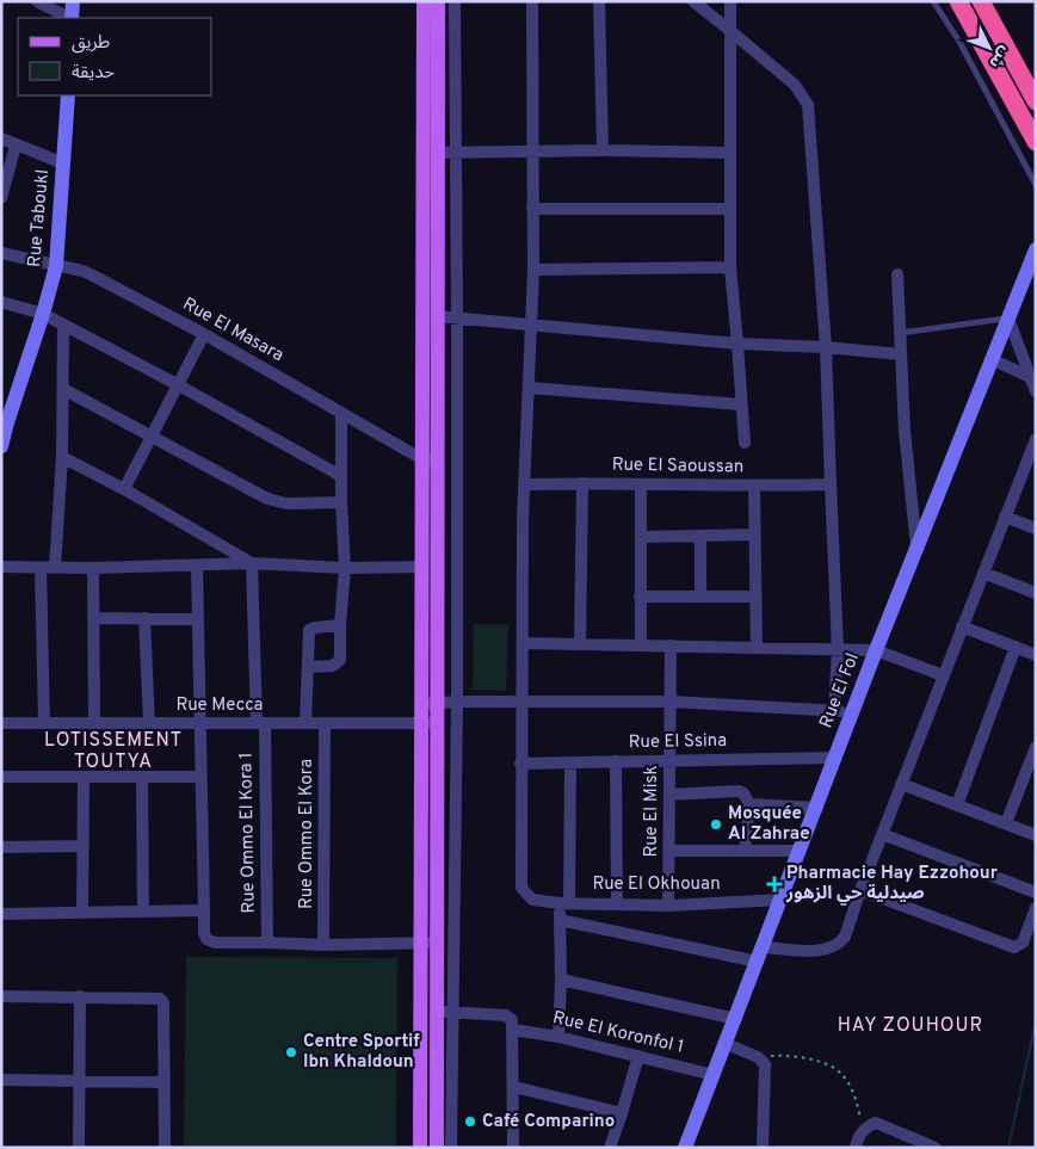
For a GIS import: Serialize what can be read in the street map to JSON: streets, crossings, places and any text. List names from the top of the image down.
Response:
{
  "streets": {
    "street": [
      "Rue Taboukl",
      "Rue El Masara",
      "Rue El Saoussan",
      "Rue El Fol",
      "Rue Mecca",
      "Rue El Ssina",
      "Rue El Misk",
      "Rue Ommo El Kora 1",
      "Rue Ommo El Kora",
      "Rue El Okhouan",
      "Rue El Koronfol 1"
    ]
  },
  "crossings": [
    ["Rue Taboukl", "Rue El Masara"],
    ["Rue El Fol", "Rue El Ssina"],
    ["Rue El Fol", "Rue El Okhouan"],
    ["Rue El Fol", "Rue El Koronfol 1"],
    ["Rue Mecca", "Rue Ommo El Kora 1"],
    ["Rue Mecca", "Rue Ommo El Kora"],
    ["Rue El Ssina", "Rue El Misk"],
    ["Rue El Ssina", "Rue El Okhouan"],
    ["Rue El Misk", "Rue El Okhouan"]
  ],
  "districts": ["LOTISSEMENT TOUTYA", "HAY ZOUHOUR"],
  "places": {
    "other": ["Mosquée Al Zahrae", "Centre Sportif Ibn Khaldoun", "Café Comparino"],
    "health": ["Pharmacie Hay Ezzohour صيدلية حي الزهور"]
  },
  "legend": ["طريق", "حديقة"],
  "north": "bottom right"
}
